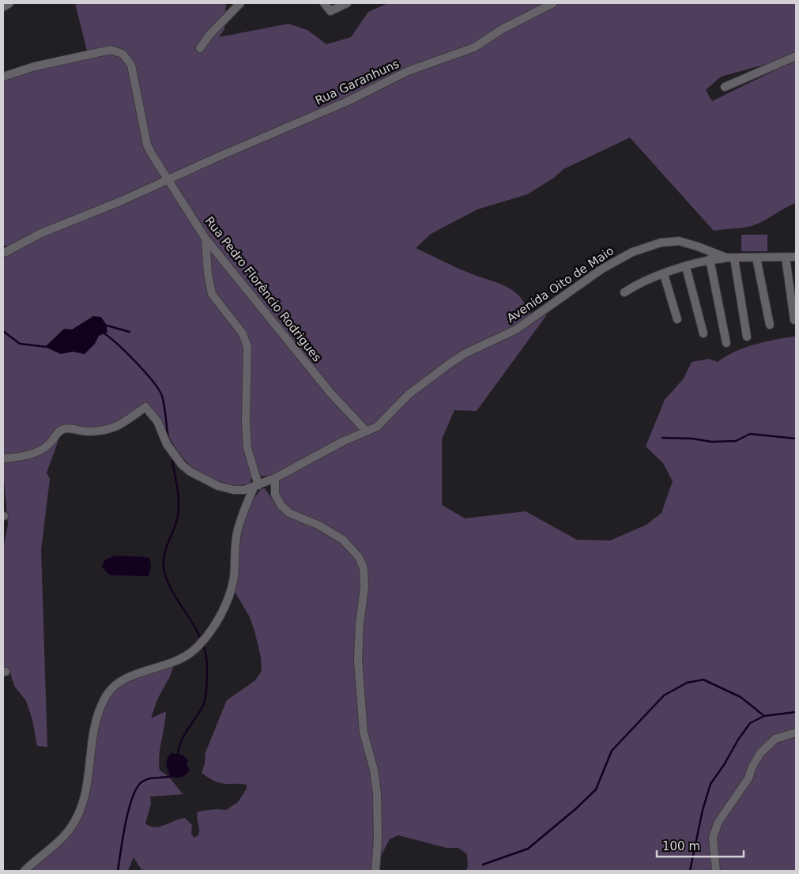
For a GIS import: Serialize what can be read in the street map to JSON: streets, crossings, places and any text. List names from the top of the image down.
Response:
{
  "streets": {
    "street": ["Rua Garanhuns", "Avenida Oito de Maio", "Rua Pedro Florêncio Rodrigues"]
  },
  "crossings": [
    ["Rua Garanhuns", "Rua Pedro Florêncio Rodrigues"],
    ["Avenida Oito de Maio", "Rua Pedro Florêncio Rodrigues"]
  ],
  "scale_bar": "100 m"
}
